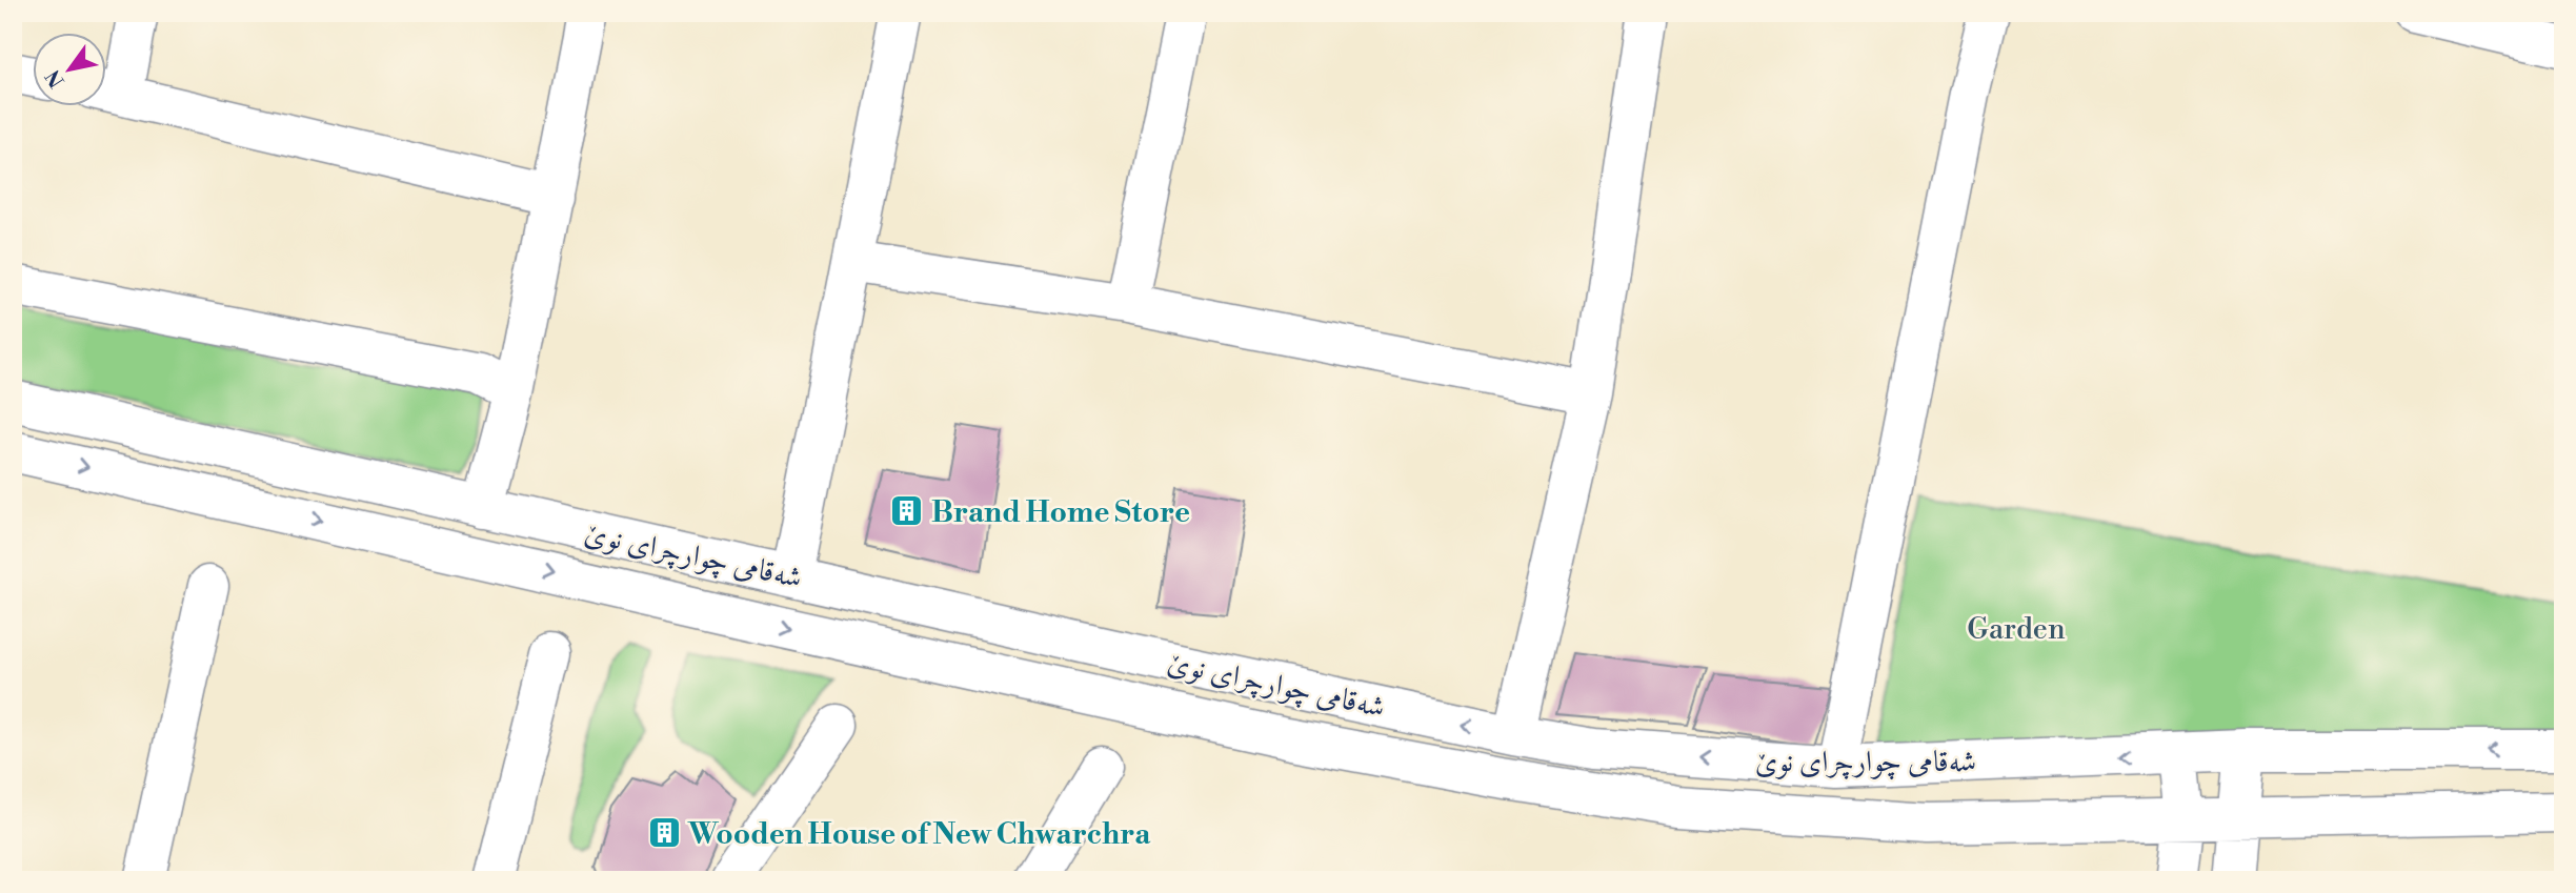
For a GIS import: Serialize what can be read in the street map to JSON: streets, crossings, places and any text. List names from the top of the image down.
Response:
{
  "streets": {
    "street": ["شەقامی چوارچرای نوێ"]
  },
  "parks": ["Garden"],
  "places": {
    "building": ["Brand Home Store", "Wooden House of New Chwarchra"]
  },
  "north": "bottom left"
}
